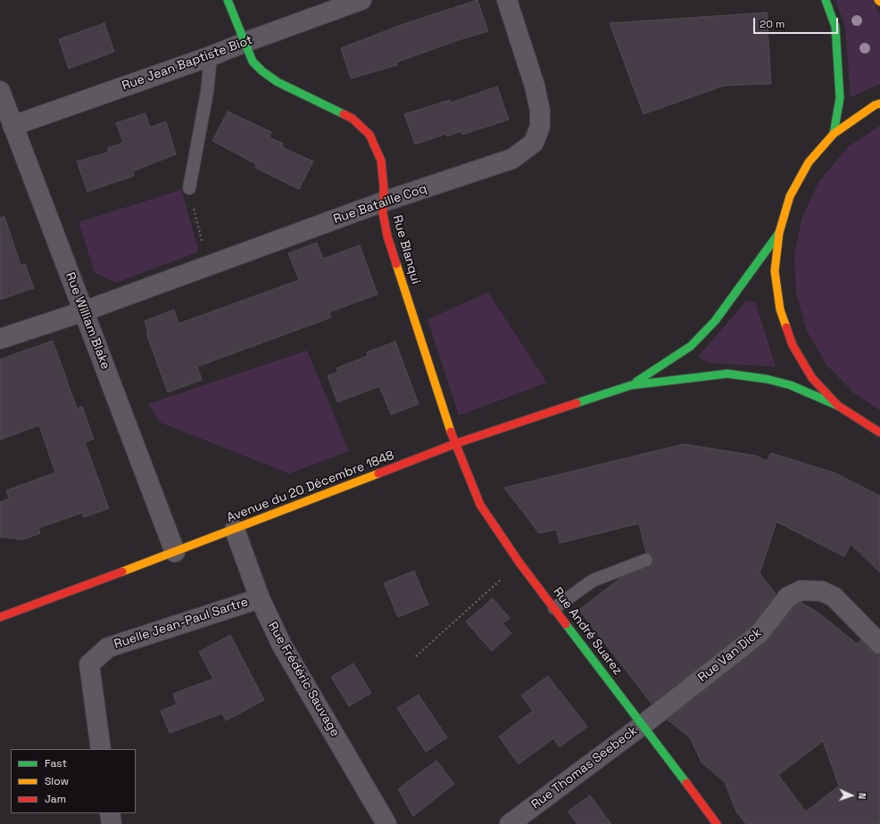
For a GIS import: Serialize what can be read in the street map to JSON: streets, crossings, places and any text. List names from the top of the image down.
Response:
{
  "streets": {
    "main road": ["Rue Blanqui", "Avenue du 20 Décembre 1848", "Rue André Suarez"],
    "street": [
      "Rue Jean Baptiste Biot",
      "Rue Bataille Coq",
      "Rue William Blake",
      "Ruelle Jean-Paul Sartre",
      "Rue Van Dick",
      "Rue Frédéric Sauvage",
      "Rue Thomas Seebeck"
    ]
  },
  "crossings": [
    ["Rue Jean Baptiste Biot", "Rue Blanqui"],
    ["Rue Jean Baptiste Biot", "Rue William Blake"],
    ["Rue Bataille Coq", "Rue Blanqui"],
    ["Rue Bataille Coq", "Rue William Blake"],
    ["Rue Blanqui", "Avenue du 20 Décembre 1848"],
    ["Rue Blanqui", "Rue André Suarez"],
    ["Rue William Blake", "Avenue du 20 Décembre 1848"],
    ["Avenue du 20 Décembre 1848", "Rue André Suarez"],
    ["Avenue du 20 Décembre 1848", "Rue Frédéric Sauvage"],
    ["Ruelle Jean-Paul Sartre", "Rue Frédéric Sauvage"],
    ["Rue André Suarez", "Rue Van Dick"],
    ["Rue André Suarez", "Rue Thomas Seebeck"],
    ["Rue Van Dick", "Rue Thomas Seebeck"]
  ],
  "legend": ["Fast", "Slow", "Jam"],
  "scale_bar": "20 m",
  "north": "right"
}
